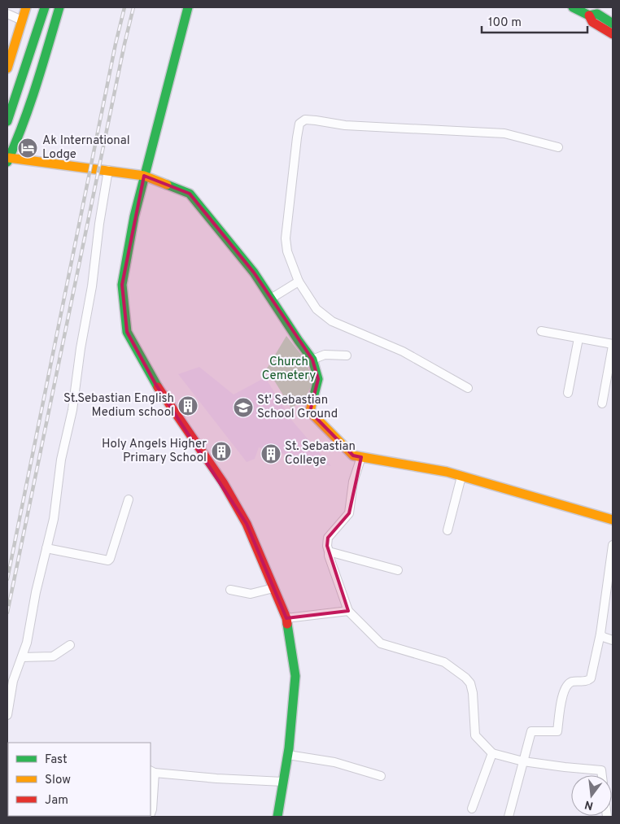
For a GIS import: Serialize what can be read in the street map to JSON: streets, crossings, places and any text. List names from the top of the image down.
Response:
{
  "parks": ["Church Cemetery"],
  "places": {
    "hotel": ["Ak International Lodge"],
    "building": ["St.Sebastian English Medium school", "Holy Angels Higher Primary School", "St. Sebastian College"],
    "school or university": ["St' Sebastian School Ground"]
  },
  "legend": ["Fast", "Slow", "Jam"],
  "scale_bar": "100 m",
  "north": "bottom"
}
